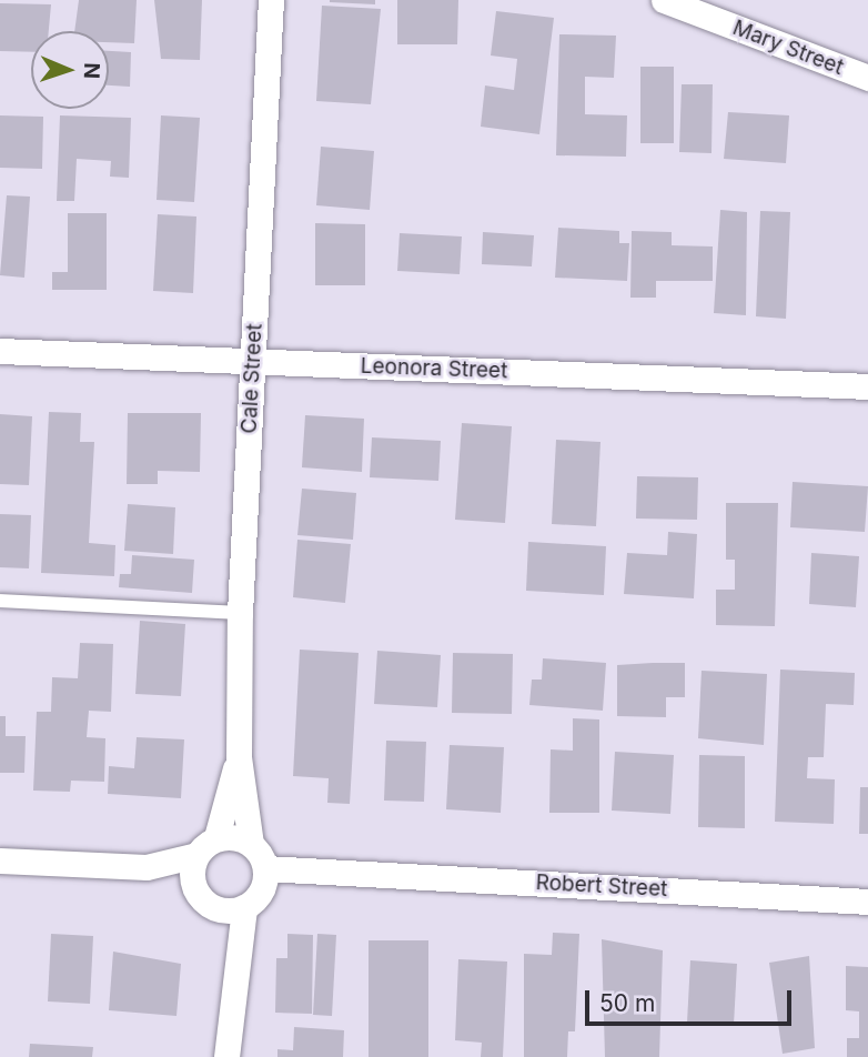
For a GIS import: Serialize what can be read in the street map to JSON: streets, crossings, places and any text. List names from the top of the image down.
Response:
{
  "streets": {
    "street": [
      "Mary Street",
      "Leonora Street",
      "Cale Street",
      "Robert Street"
    ]
  },
  "crossings": [
    ["Leonora Street", "Cale Street"],
    ["Cale Street", "Robert Street"]
  ],
  "scale_bar": "50 m",
  "north": "right"
}
